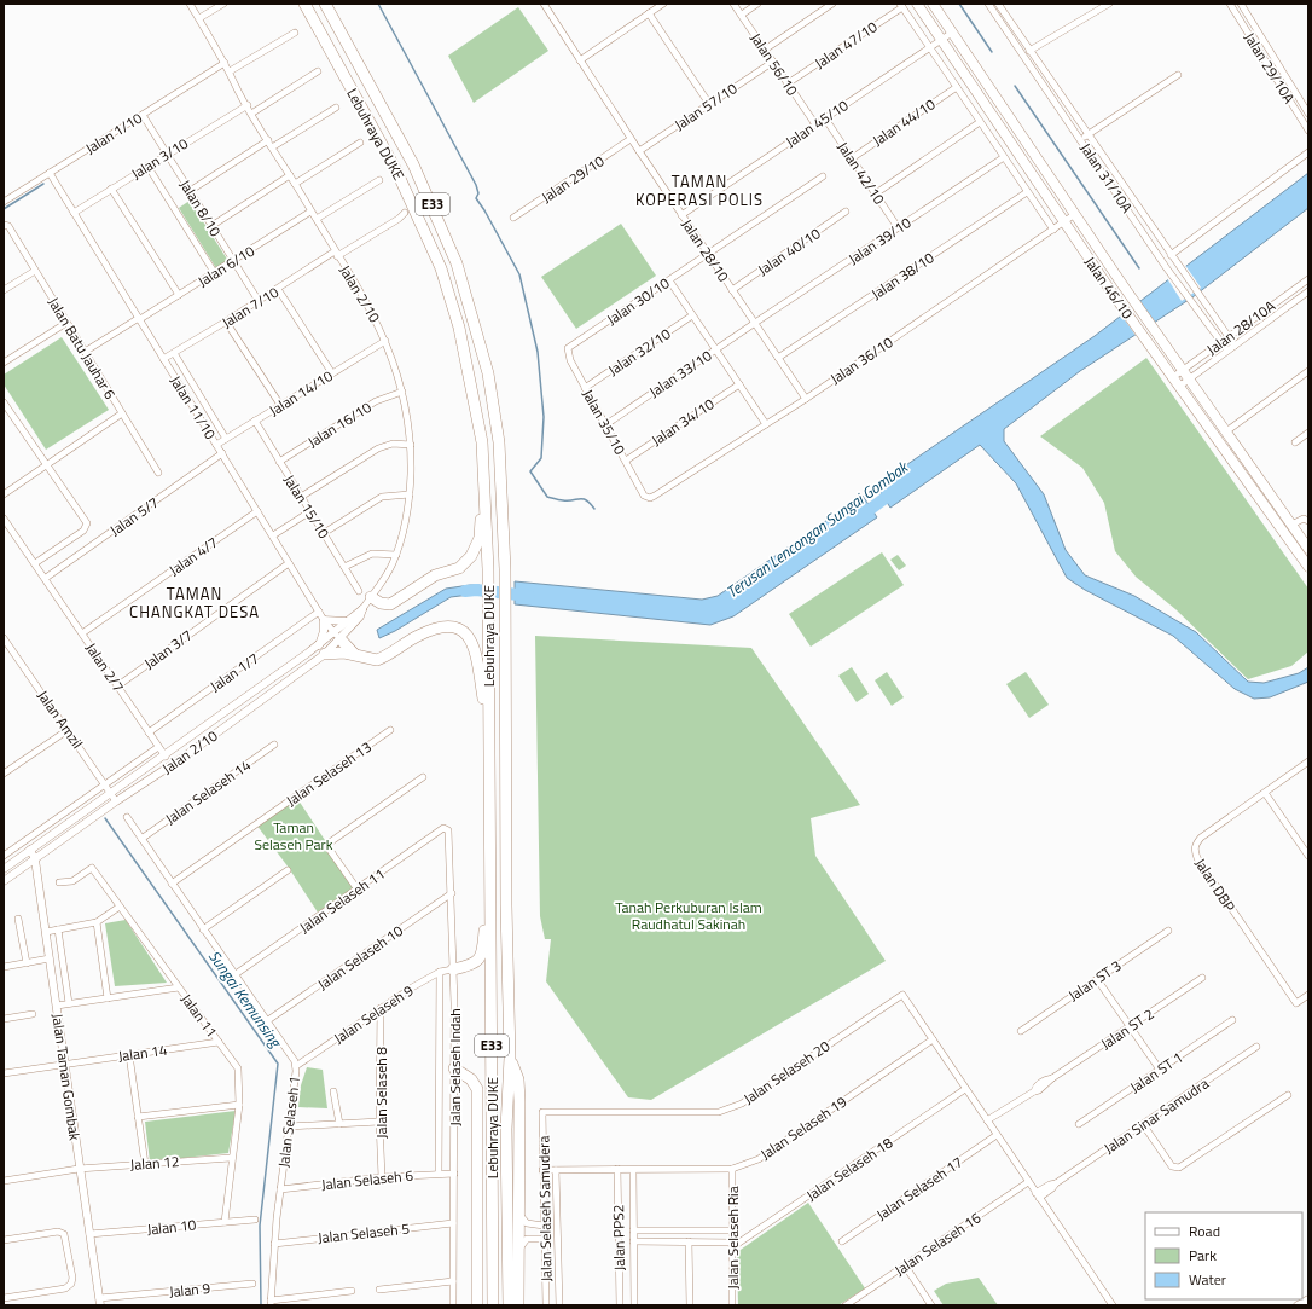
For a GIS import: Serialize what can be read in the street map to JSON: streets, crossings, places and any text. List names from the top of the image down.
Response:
{
  "streets": {
    "highway": ["Lebuhraya DUKE", "E33"],
    "main road": ["Jalan 46/10"],
    "street": [
      "Jalan 47/10",
      "Jalan 56/10",
      "Jalan 29/10A",
      "Jalan 57/10",
      "Jalan 44/10",
      "Jalan 45/10",
      "Jalan 1/10",
      "Jalan 3/10",
      "Jalan 42/10",
      "Jalan 31/10A",
      "Jalan 29/10",
      "Jalan 8/10",
      "Jalan 39/10",
      "Jalan 28/10",
      "Jalan 40/10",
      "Jalan 6/10",
      "Jalan 38/10",
      "Jalan 2/10",
      "Jalan 30/10",
      "Jalan 7/10",
      "Jalan 28/10A",
      "Jalan Batu Jauhar 6",
      "Jalan 32/10",
      "Jalan 36/10",
      "Jalan 33/10",
      "Jalan 14/10",
      "Jalan 11/10",
      "Jalan 35/10",
      "Jalan 34/10",
      "Jalan 16/10",
      "Jalan 15/10",
      "Jalan 5/7",
      "Jalan 4/7",
      "Jalan 3/7",
      "Jalan 2/7",
      "Jalan 1/7",
      "Jalan Amzil",
      "Jalan Selaseh 13",
      "Jalan Selaseh 14",
      "Jalan DBP",
      "Jalan Selaseh 11",
      "Jalan Selaseh 10",
      "Jalan ST 3",
      "Jalan Selaseh 9",
      "Jalan 11",
      "Jalan ST 2",
      "Jalan 14",
      "Jalan Selaseh Indah",
      "Jalan Selaseh 20",
      "Jalan ST 1",
      "Jalan Taman Gombak",
      "Jalan Selaseh 8",
      "Jalan Sinar Samudra",
      "Jalan Selaseh 1",
      "Jalan Selaseh 19",
      "Jalan 12",
      "Jalan Selaseh 18",
      "Jalan Selaseh 6",
      "Jalan Selaseh 17",
      "Jalan Selaseh Samudera",
      "Jalan 10",
      "Jalan Selaseh 5",
      "Jalan PPS2",
      "Jalan Selaseh Ria",
      "Jalan Selaseh 16",
      "Jalan 9"
    ]
  },
  "crossings": [
    ["Jalan 47/10", "Jalan 56/10"],
    ["Jalan 56/10", "Jalan 57/10"],
    ["Jalan 56/10", "Jalan 45/10"],
    ["Jalan 57/10", "Jalan 28/10"],
    ["Jalan 44/10", "Jalan 42/10"],
    ["Jalan 45/10", "Jalan 42/10"],
    ["Jalan 45/10", "Jalan 28/10"],
    ["Jalan 45/10", "Jalan 46/10"],
    ["Jalan 1/10", "Jalan 8/10"],
    ["Jalan 1/10", "Jalan 2/10"],
    ["Jalan 1/10", "Jalan 11/10"],
    ["Jalan 3/10", "Jalan 8/10"],
    ["Jalan 3/10", "Jalan 2/10"],
    ["Jalan 3/10", "Jalan 11/10"],
    ["Jalan 42/10", "Jalan 39/10"],
    ["Jalan 31/10A", "Jalan 28/10A"],
    ["Jalan 29/10", "Jalan 28/10"],
    ["Jalan 8/10", "Jalan 6/10"],
    ["Jalan 8/10", "Jalan 7/10"],
    ["Jalan 39/10", "Jalan 28/10"],
    ["Jalan 39/10", "Jalan 33/10"],
    ["Jalan 28/10", "Jalan 40/10"],
    ["Jalan 28/10", "Jalan 38/10"],
    ["Jalan 28/10", "Jalan 30/10"],
    ["Jalan 28/10", "Jalan 36/10"],
    ["Jalan 28/10", "Jalan 33/10"],
    ["Jalan 6/10", "Jalan 2/10"],
    ["Jalan 6/10", "Jalan Batu Jauhar 6"],
    ["Jalan 6/10", "Jalan 11/10"],
    ["Jalan 46/10", "Jalan 28/10A"],
    ["Jalan 46/10", "Jalan 36/10"],
    ["Jalan 2/10", "Jalan 7/10"],
    ["Jalan 2/10", "Jalan 14/10"],
    ["Jalan 2/10", "Jalan 11/10"],
    ["Jalan 2/10", "Jalan 16/10"],
    ["Jalan 2/10", "Jalan 2/7"],
    ["Jalan 2/10", "Jalan Amzil"],
    ["Jalan 2/10", "Jalan Taman Gombak"],
    ["Jalan 30/10", "Jalan 35/10"],
    ["Jalan 7/10", "Jalan 11/10"],
    ["Jalan 32/10", "Jalan 35/10"],
    ["Jalan 36/10", "Jalan 35/10"],
    ["Jalan 33/10", "Jalan 35/10"],
    ["Jalan 14/10", "Jalan 11/10"],
    ["Jalan 14/10", "Jalan 15/10"],
    ["Jalan 11/10", "Jalan 5/7"],
    ["Jalan 11/10", "Jalan 4/7"],
    ["Jalan 11/10", "Jalan 3/7"],
    ["Jalan 11/10", "Jalan 1/7"],
    ["Jalan 35/10", "Jalan 34/10"],
    ["Jalan 16/10", "Jalan 15/10"],
    ["Jalan 5/7", "Jalan 2/7"],
    ["Jalan 4/7", "Jalan 2/7"],
    ["Jalan 3/7", "Jalan 2/7"],
    ["Jalan 2/7", "Jalan 1/7"],
    ["Jalan Selaseh 13", "Jalan Selaseh 1"],
    ["Jalan Selaseh 14", "Jalan Selaseh 1"],
    ["Jalan Selaseh 11", "Jalan Selaseh Indah"],
    ["Jalan Selaseh 11", "Jalan Selaseh 1"],
    ["Jalan Selaseh 10", "Jalan Selaseh Indah"],
    ["Jalan Selaseh 10", "Jalan Selaseh 1"],
    ["Jalan Selaseh 9", "Jalan Selaseh Indah"],
    ["Jalan Selaseh 9", "Jalan Selaseh 8"],
    ["Jalan Selaseh 9", "Jalan Selaseh 1"],
    ["Jalan 11", "Jalan 14"],
    ["Jalan 11", "Jalan 12"],
    ["Jalan 11", "Jalan 10"],
    ["Jalan 14", "Jalan Taman Gombak"],
    ["Jalan Selaseh Indah", "Jalan Selaseh 6"],
    ["Jalan Selaseh Indah", "Jalan Selaseh 5"],
    ["Jalan Selaseh 20", "Jalan Selaseh 19"],
    ["Jalan Selaseh 20", "Jalan Selaseh Samudera"],
    ["Jalan Taman Gombak", "Jalan 12"],
    ["Jalan Taman Gombak", "Jalan 10"],
    ["Jalan Taman Gombak", "Jalan 9"],
    ["Jalan Selaseh 8", "Jalan Selaseh 6"],
    ["Jalan Selaseh 1", "Jalan Selaseh 6"],
    ["Jalan Selaseh 1", "Jalan Selaseh 5"],
    ["Jalan Selaseh 19", "Jalan Selaseh Samudera"],
    ["Jalan Selaseh 19", "Jalan PPS2"],
    ["Jalan Selaseh 19", "Jalan Selaseh Ria"],
    ["Jalan Selaseh 18", "Jalan Selaseh Ria"]
  ],
  "districts": ["TAMAN KOPERASI POLIS", "TAMAN CHANGKAT DESA"],
  "water": ["Terusan Lencongan Sungai Gombak", "Sungai Kemunsing"],
  "parks": ["Taman Selaseh Park", "Tanah Perkuburan Islam Raudhatul Sakinah"],
  "legend": ["Road", "Park", "Water"]
}
